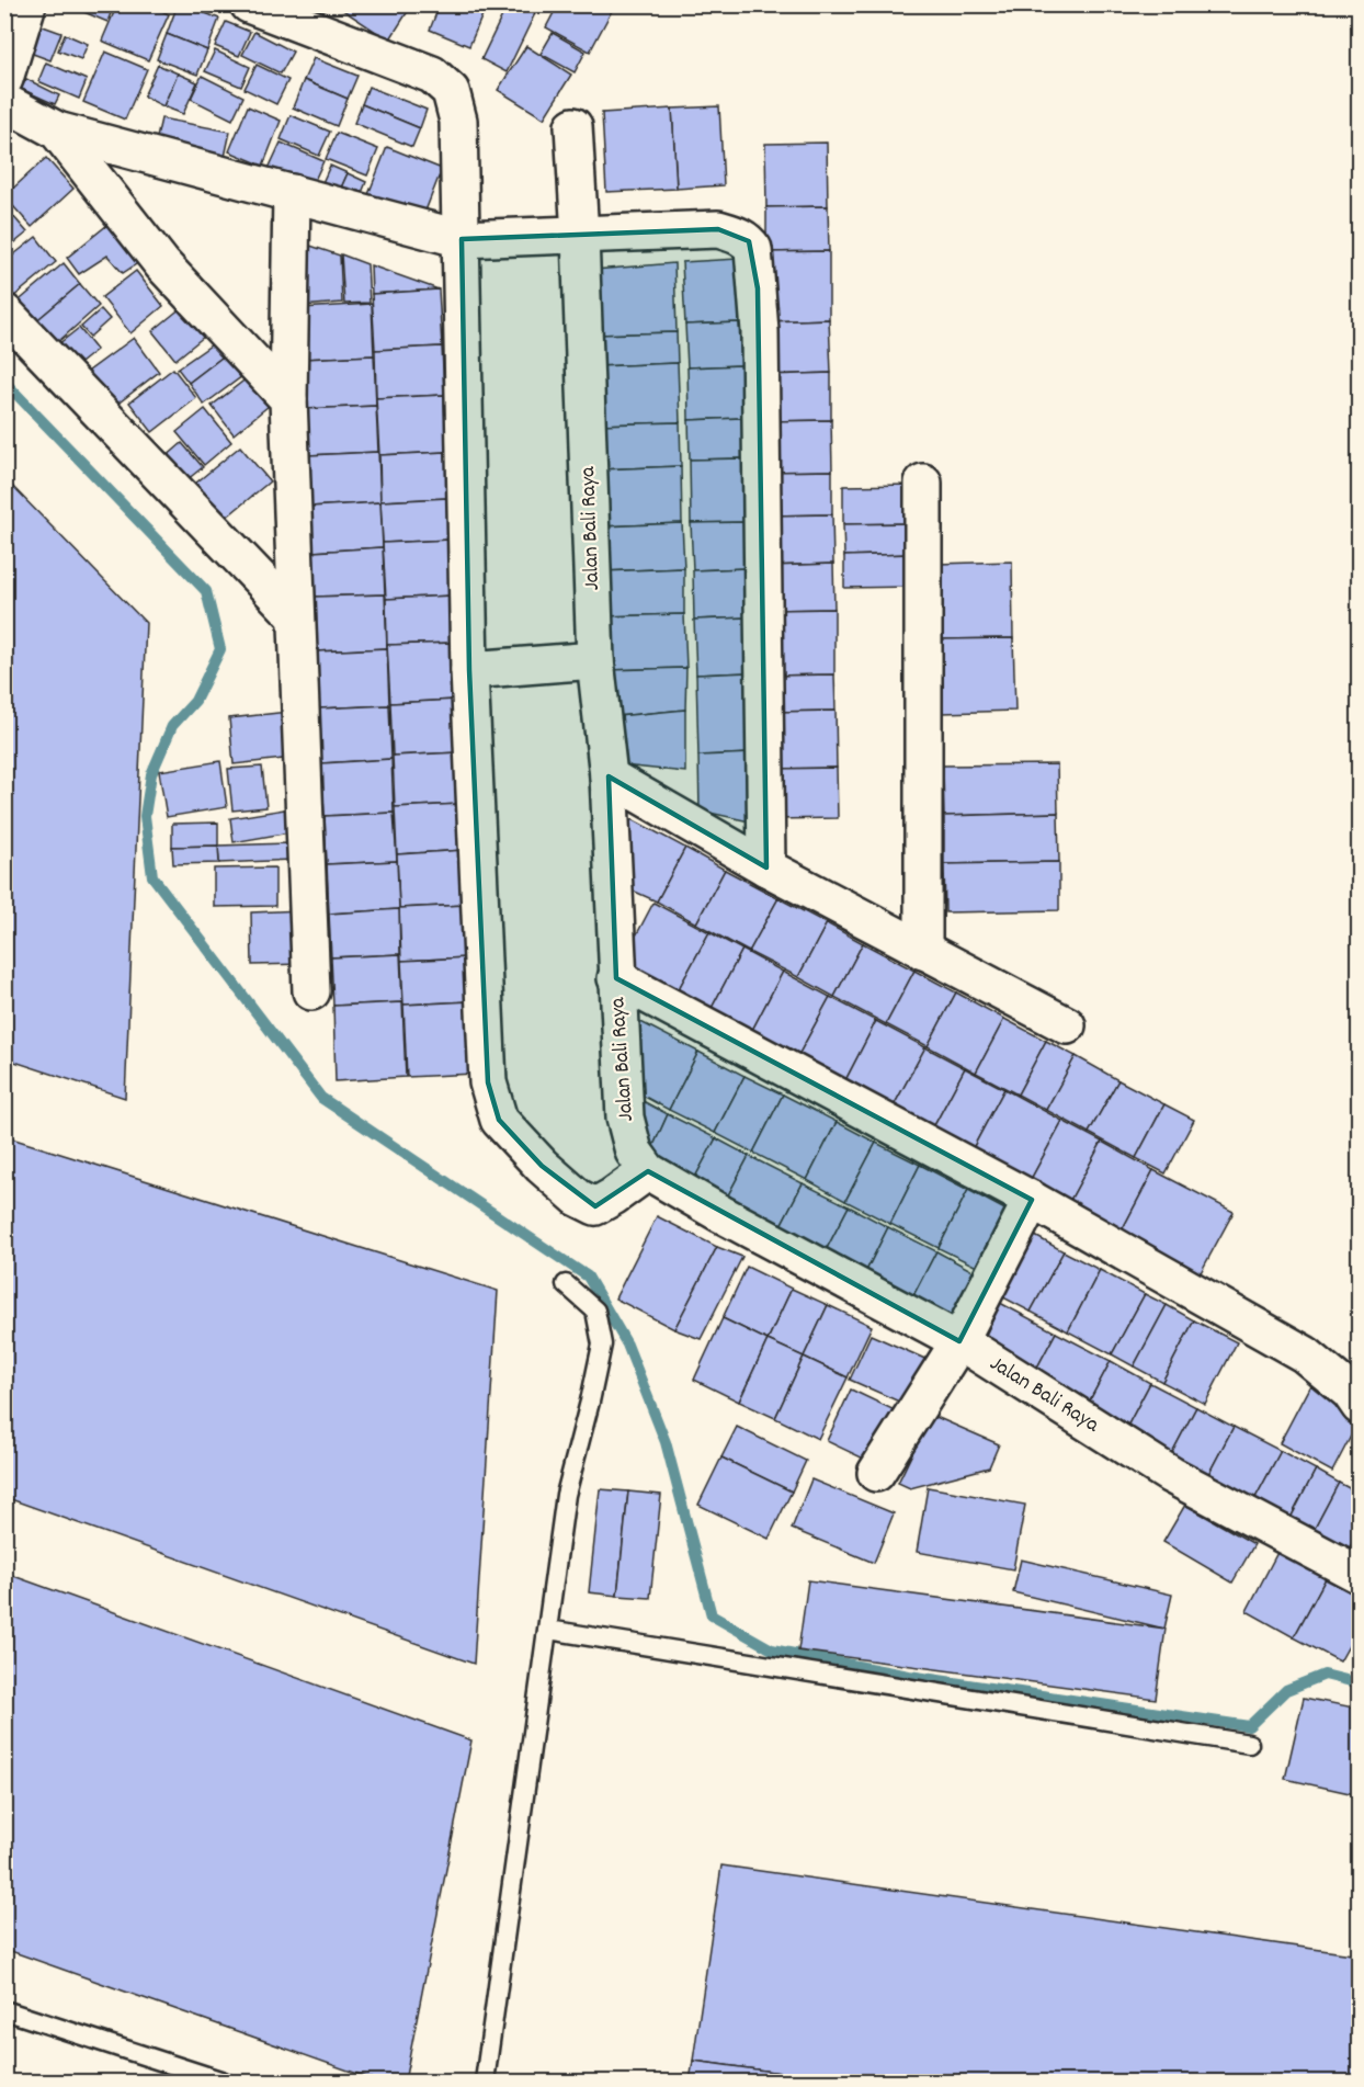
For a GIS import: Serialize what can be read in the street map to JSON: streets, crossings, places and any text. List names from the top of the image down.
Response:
{
  "streets": {
    "street": ["Jalan Bali Raya"]
  }
}
